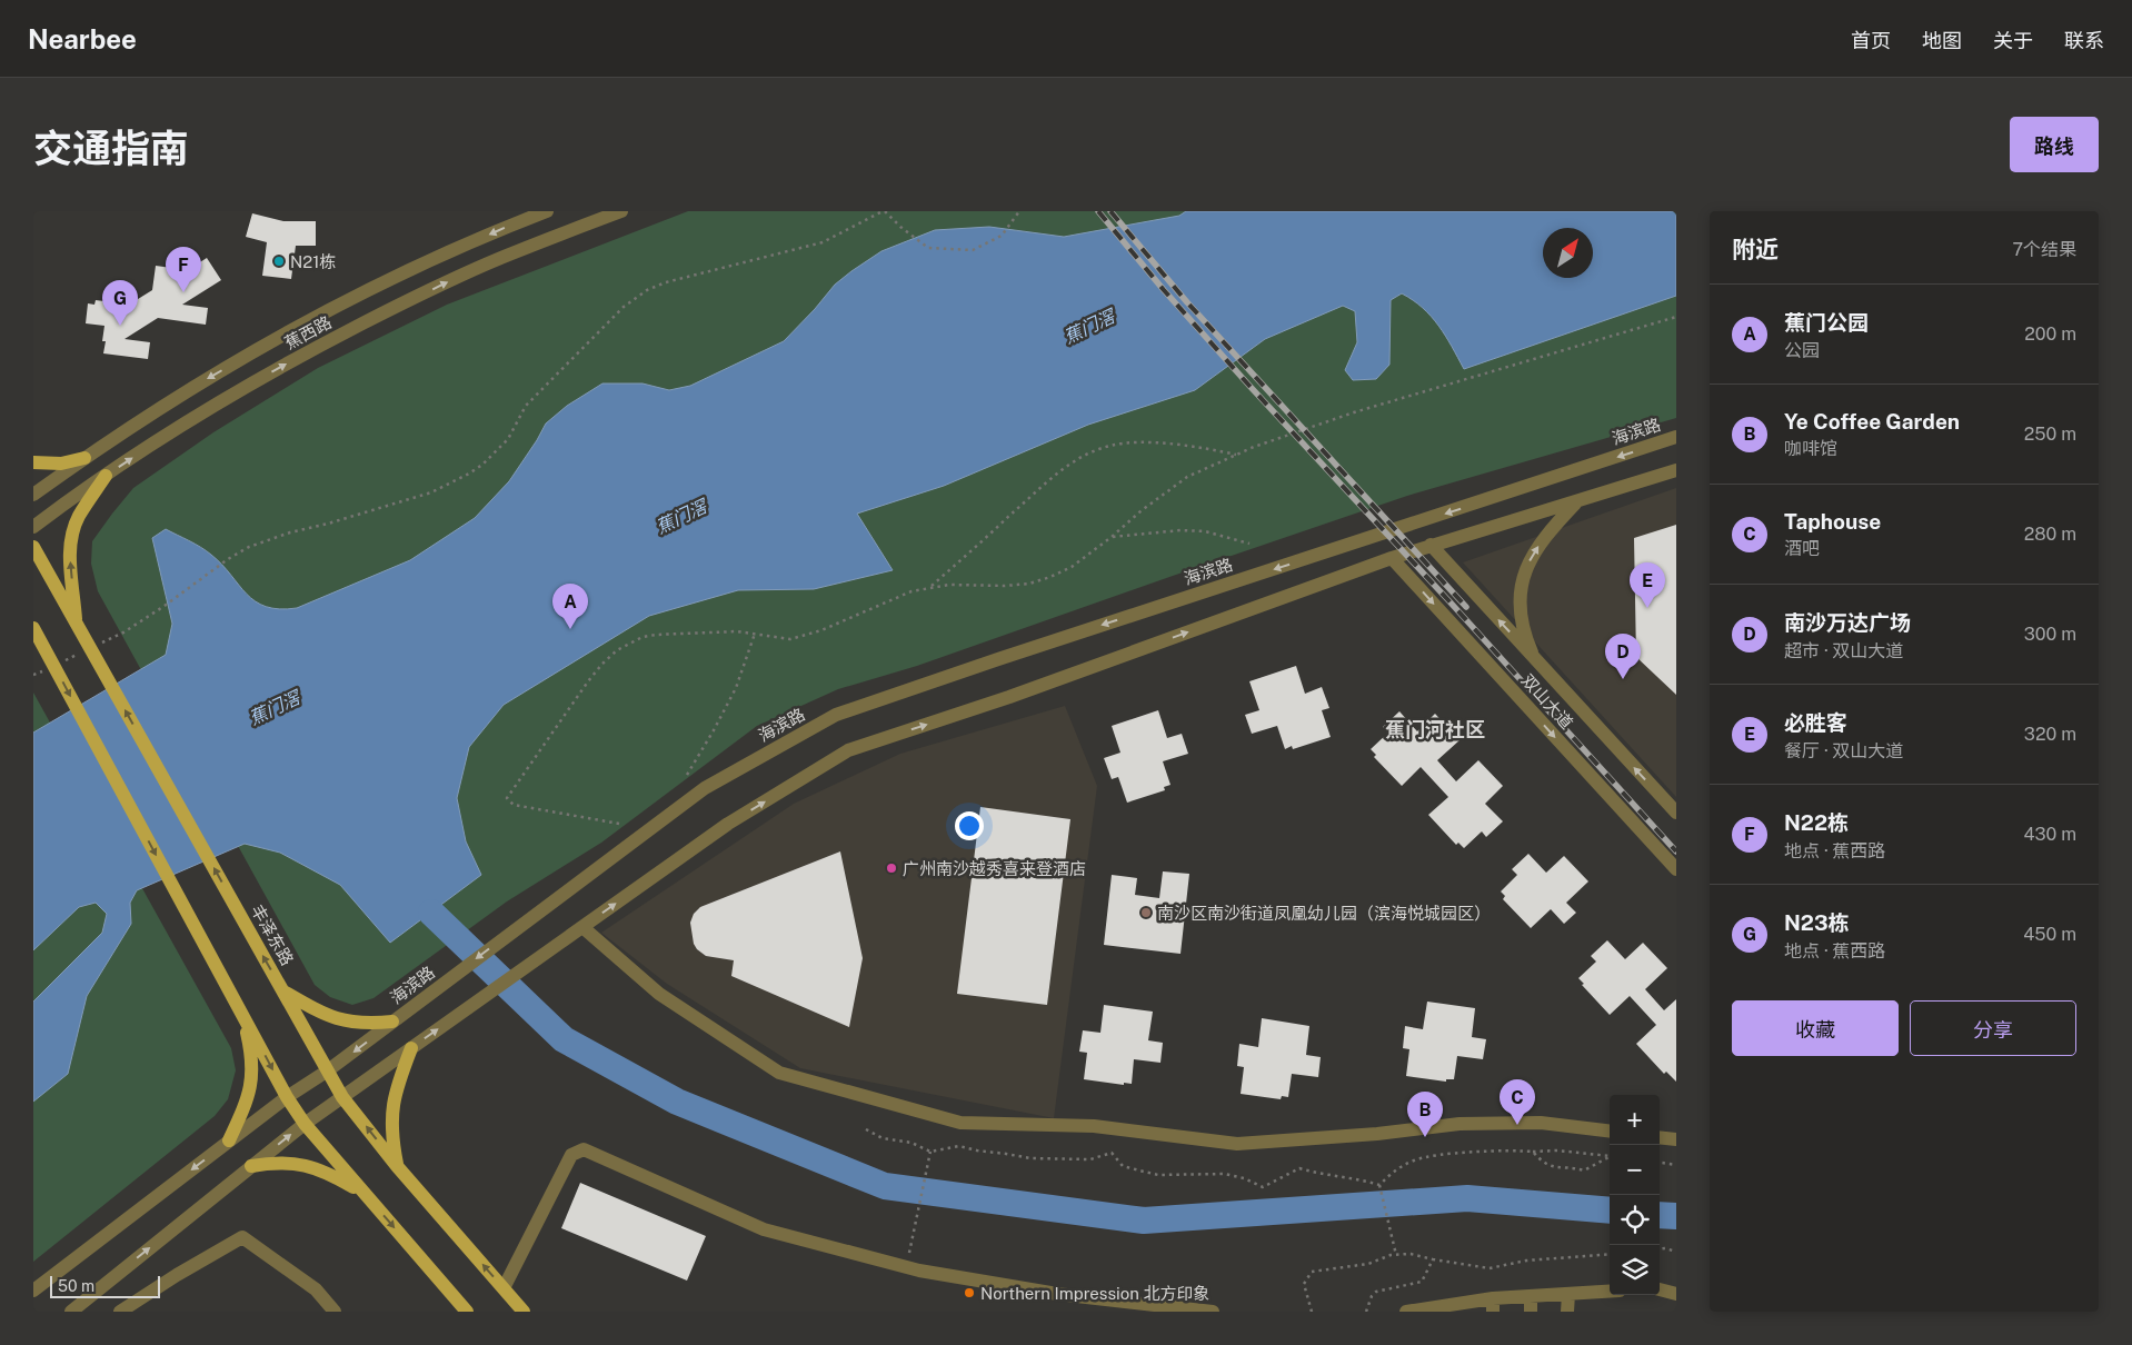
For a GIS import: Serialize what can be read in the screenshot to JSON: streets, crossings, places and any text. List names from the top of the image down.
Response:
{
  "streets": {
    "main road": ["丰泽东路"],
    "street": ["蕉西路", "海滨路", "双山大道"]
  },
  "crossings": [
    ["海滨路", "丰泽东路"]
  ],
  "districts": ["蕉门河社区"],
  "water": ["蕉门滘"],
  "places": [
    "N21栋",
    "广州南沙越秀喜来登酒店",
    "南沙区南沙街道凤凰幼儿园（滨海悦城园区）",
    "Northern Impression 北方印象"
  ],
  "scale_bar": "50 m",
  "north": "top right",
  "page": {
    "header": "Nearbee",
    "nav": [
      "首页",
      "地图",
      "关于",
      "联系"
    ],
    "title": "交通指南",
    "buttons": [
      "路线",
      ["收藏", "分享"]
    ],
    "heading": ["附近", "7个结果"],
    "pins": [
      "F",
      "G",
      "E",
      "A",
      "D",
      "C",
      "B"
    ],
    "list": [
      {
        "mark": "A",
        "name": "蕉门公园",
        "note": "公园",
        "value": "200 m"
      },
      {
        "mark": "B",
        "name": "Ye Coffee Garden",
        "note": "咖啡馆",
        "value": "250 m"
      },
      {
        "mark": "C",
        "name": "Taphouse",
        "note": "酒吧",
        "value": "280 m"
      },
      {
        "mark": "D",
        "name": "南沙万达广场",
        "note": "超市 · 双山大道",
        "value": "300 m"
      },
      {
        "mark": "E",
        "name": "必胜客",
        "note": "餐厅 · 双山大道",
        "value": "320 m"
      },
      {
        "mark": "F",
        "name": "N22栋",
        "note": "地点 · 蕉西路",
        "value": "430 m"
      },
      {
        "mark": "G",
        "name": "N23栋",
        "note": "地点 · 蕉西路",
        "value": "450 m"
      }
    ],
    "map_buttons": ["+", "−"],
    "scale": "50 m"
  }
}
